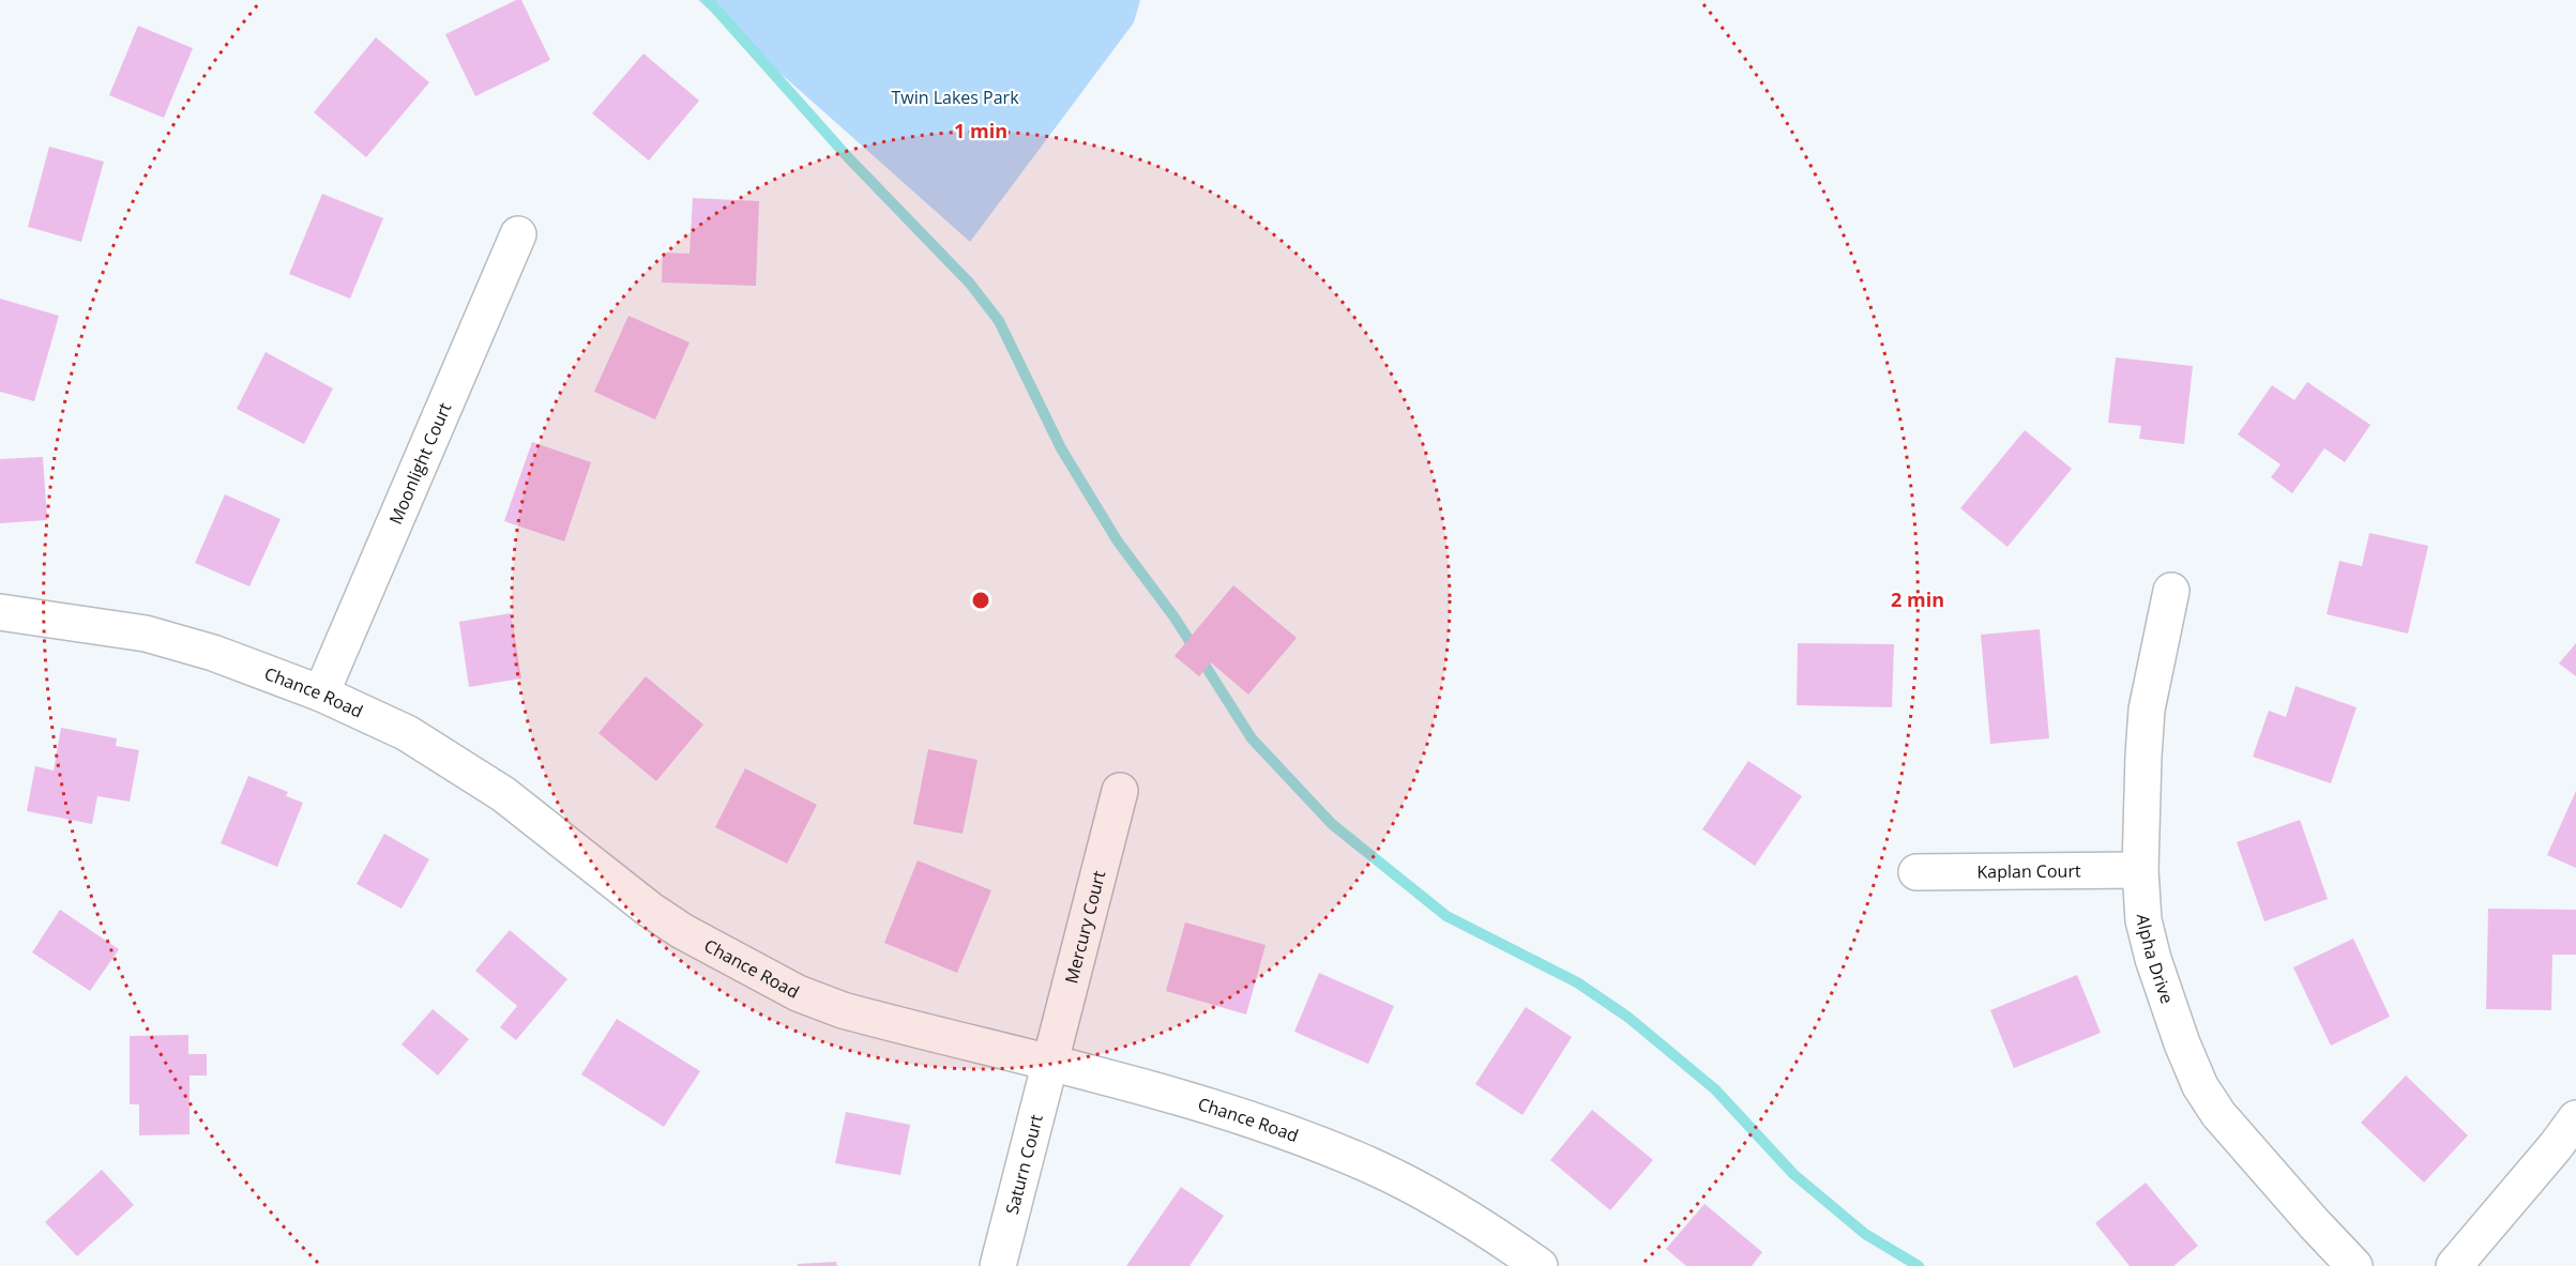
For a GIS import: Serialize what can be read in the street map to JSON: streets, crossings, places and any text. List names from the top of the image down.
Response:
{
  "streets": {
    "street": [
      "Moonlight Court",
      "Chance Road",
      "Kaplan Court",
      "Mercury Court",
      "Alpha Drive",
      "Saturn Court"
    ]
  },
  "crossings": [
    ["Moonlight Court", "Chance Road"],
    ["Chance Road", "Mercury Court"],
    ["Chance Road", "Saturn Court"],
    ["Kaplan Court", "Alpha Drive"],
    ["Mercury Court", "Saturn Court"]
  ],
  "parks": ["Twin Lakes Park"],
  "rings": ["1 min", "2 min"]
}
